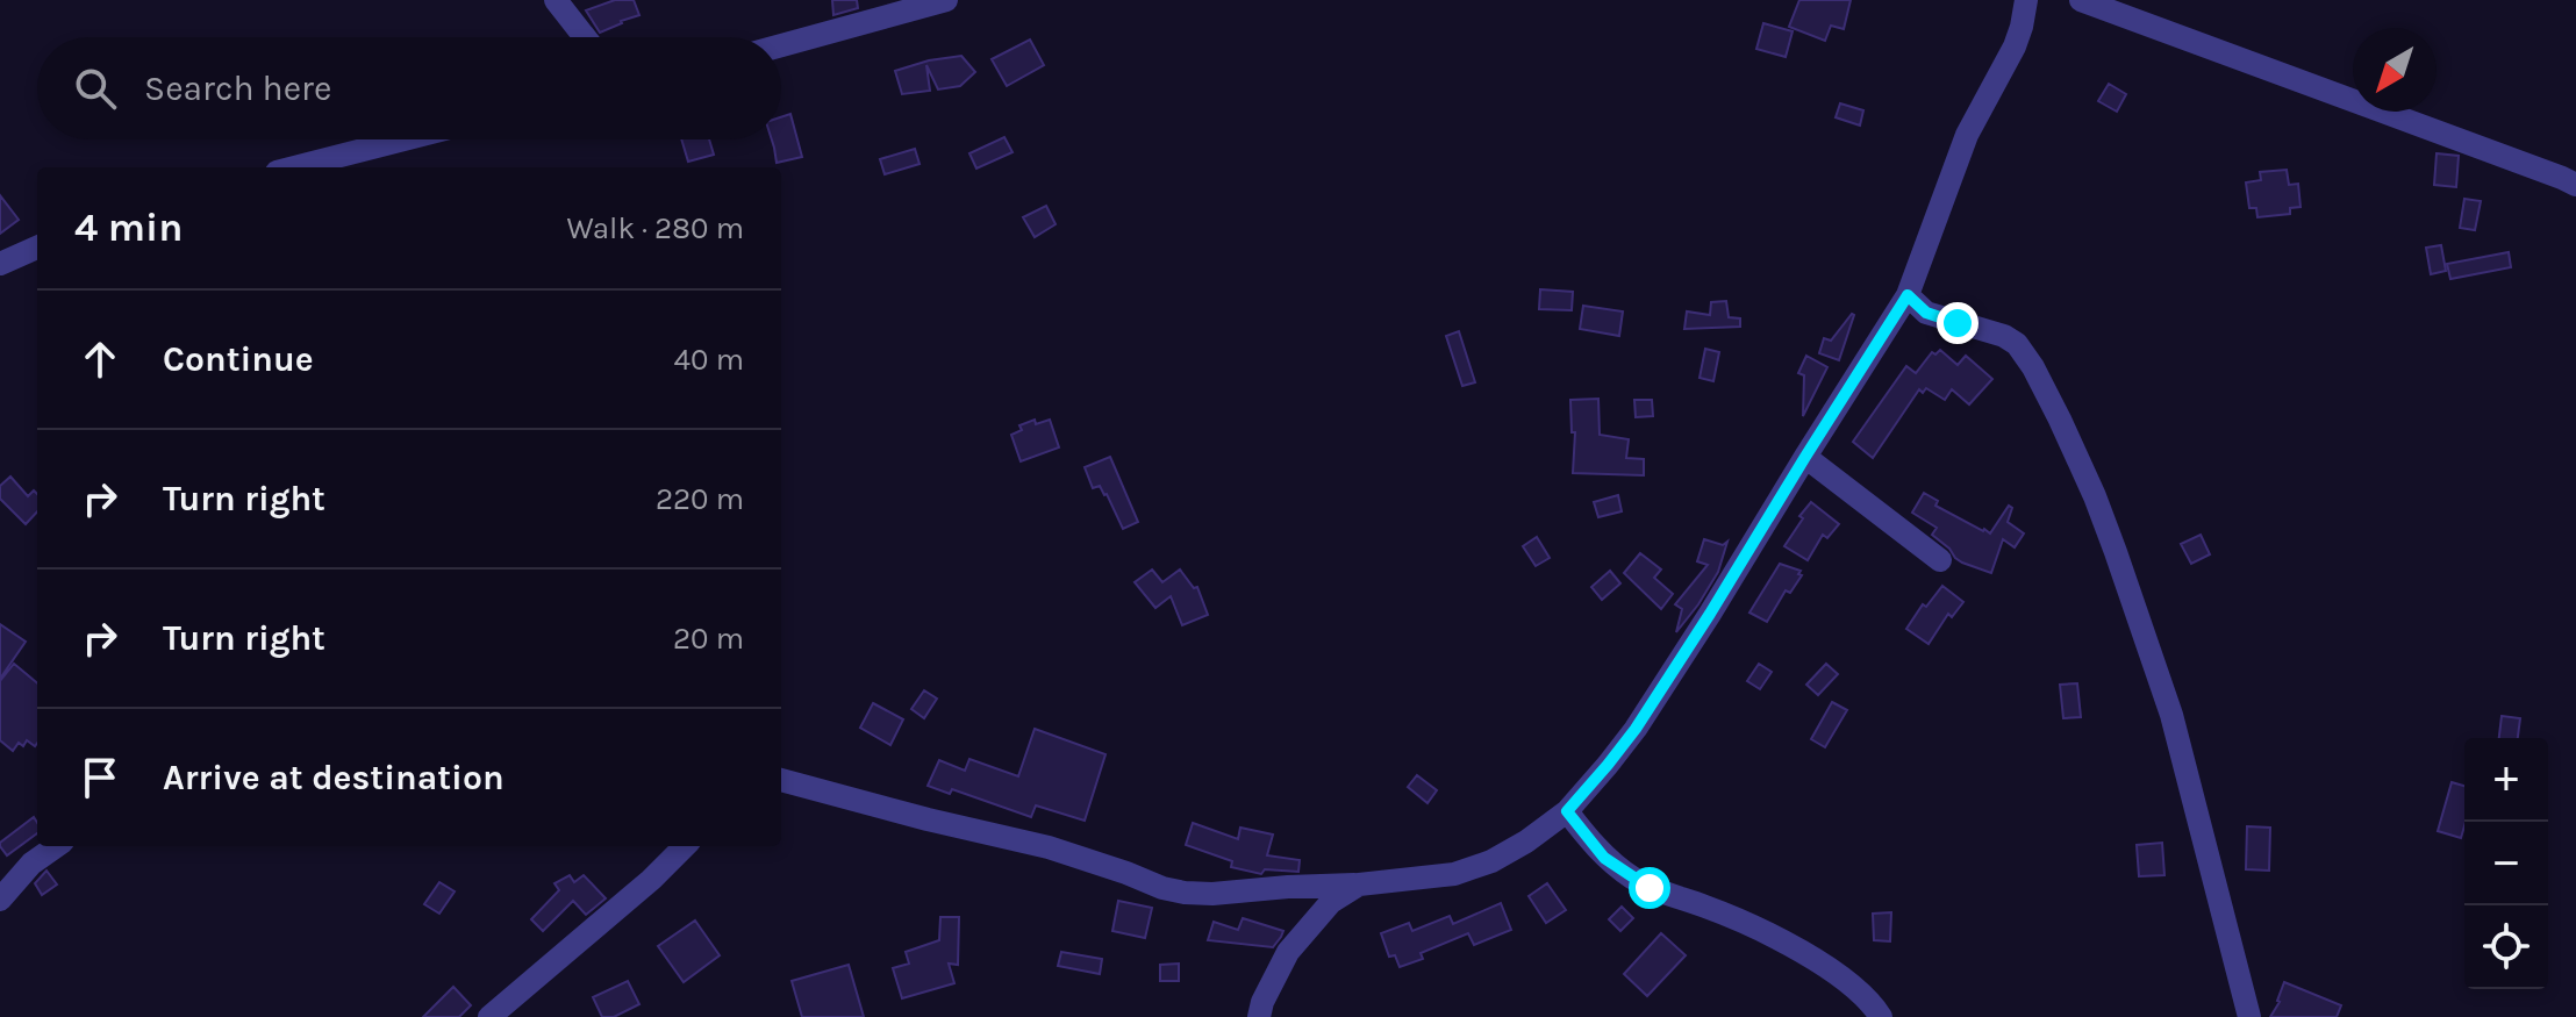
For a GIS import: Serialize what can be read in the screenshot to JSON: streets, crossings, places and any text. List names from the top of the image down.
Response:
{
  "north": "bottom left",
  "page": {
    "search": "Search here",
    "heading": ["4 min", "Walk · 280 m"],
    "list": [
      ["Continue", "40 m"],
      ["Turn right", "220 m"],
      ["Turn right", "20 m"],
      "Arrive at destination"
    ],
    "map_buttons": ["+", "−"]
  }
}
